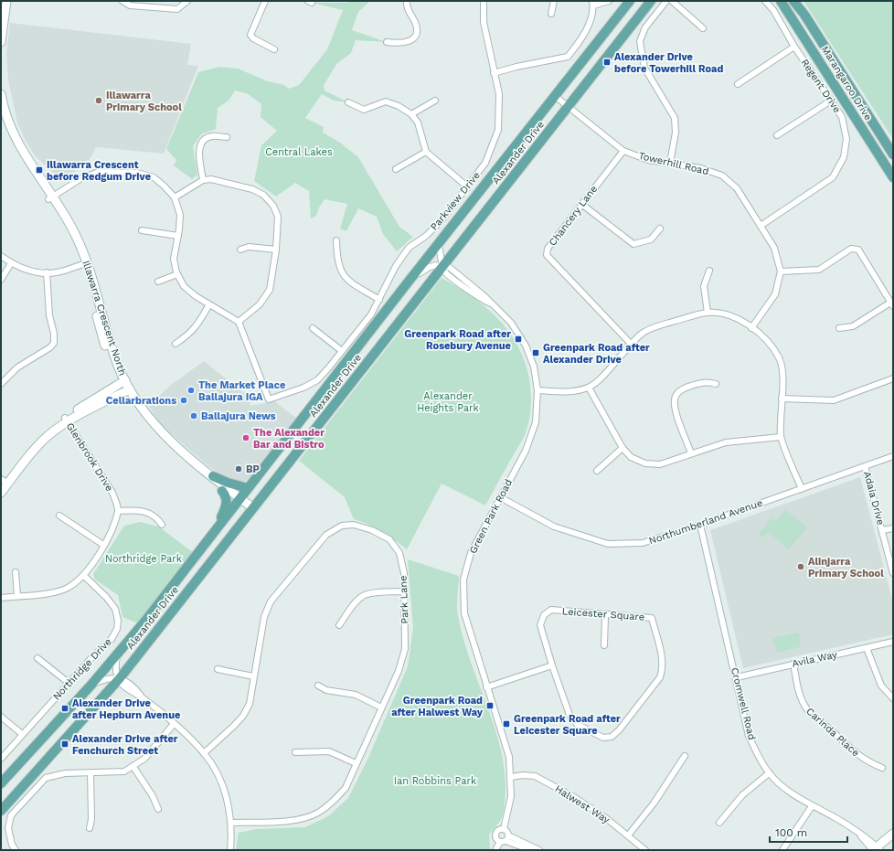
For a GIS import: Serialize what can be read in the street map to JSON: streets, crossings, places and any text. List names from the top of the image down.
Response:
{
  "streets": {
    "main road": ["Marangaroo Drive", "Alexander Drive", "Illawarra Crescent North"],
    "street": [
      "Regent Drive",
      "Towerhill Road",
      "Parkview Drive",
      "Chancery Lane",
      "Glenbrook Drive",
      "Adaia Drive",
      "Green Park Road",
      "Northumberland Avenue",
      "Park Lane",
      "Leicester Square",
      "Avila Way",
      "Northridge Drive",
      "Cromwell Road",
      "Carinda Place",
      "Halwest Way"
    ]
  },
  "crossings": [
    ["Regent Drive", "Towerhill Road"],
    ["Alexander Drive", "Towerhill Road"],
    ["Alexander Drive", "Illawarra Crescent North"],
    ["Alexander Drive", "Green Park Road"],
    ["Towerhill Road", "Chancery Lane"],
    ["Adaia Drive", "Northumberland Avenue"],
    ["Green Park Road", "Northumberland Avenue"],
    ["Green Park Road", "Halwest Way"],
    ["Northumberland Avenue", "Cromwell Road"],
    ["Avila Way", "Cromwell Road"],
    ["Avila Way", "Carinda Place"]
  ],
  "parks": [
    "Central Lakes",
    "Alexander Heights Park",
    "Northridge Park",
    "Ian Robbins Park"
  ],
  "places": {
    "transit": [
      "Alexander Drive before Towerhill Road",
      "Illawarra Crescent before Redgum Drive",
      "Greenpark Road after Rosebury Avenue",
      "Greenpark Road after Alexander Drive",
      "Greenpark Road after Halwest Way",
      "Alexander Drive after Hepburn Avenue",
      "Greenpark Road after Leicester Square",
      "Alexander Drive after Fenchurch Street"
    ],
    "other": [
      "Illawarra Primary School",
      "The Market Place Ballajura IGA",
      "Cellarbrations",
      "Ballajura News",
      "The Alexander Bar and Bistro",
      "BP",
      "Alinjarra Primary School"
    ]
  },
  "scale_bar": "100 m"
}
